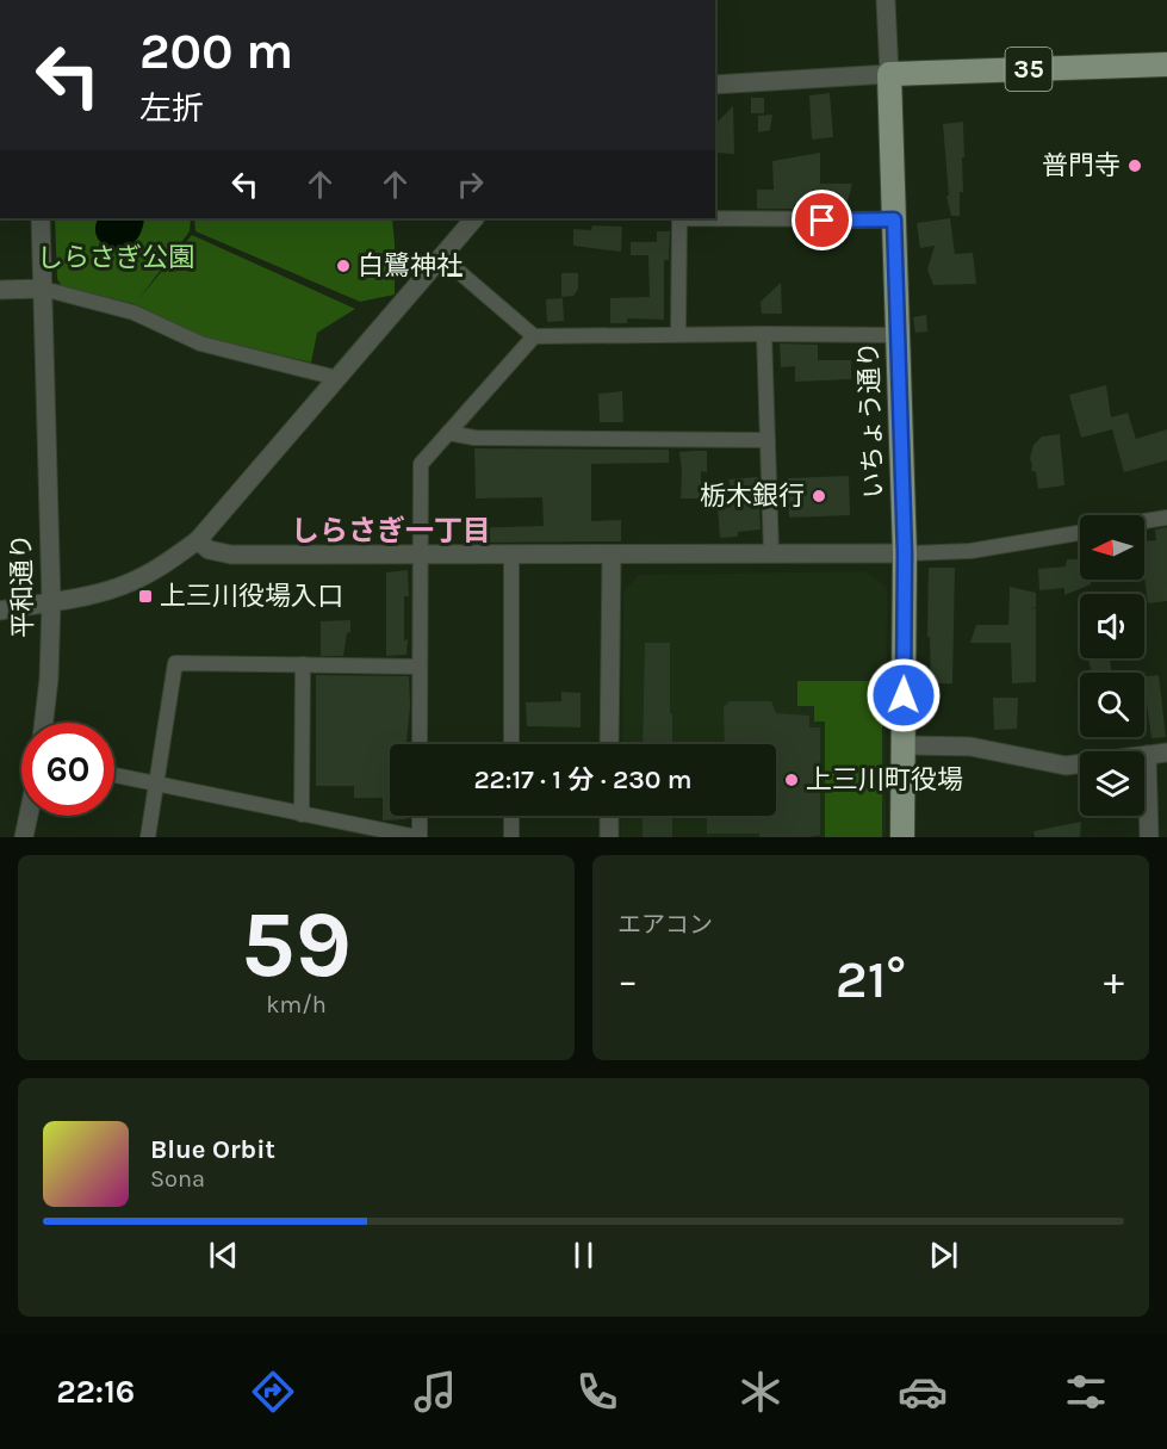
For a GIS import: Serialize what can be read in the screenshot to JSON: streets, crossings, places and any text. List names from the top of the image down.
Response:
{
  "streets": {
    "main road": ["35", "いちょう通り"],
    "street": ["平和通り"]
  },
  "crossings": [
    ["35", "いちょう通り"]
  ],
  "districts": ["しらさぎ一丁目"],
  "parks": ["しらさぎ公園"],
  "places": {
    "other": [
      "普門寺",
      "白鷺神社",
      "栃木銀行",
      "上三川町役場"
    ],
    "transit": ["上三川役場入口"]
  },
  "north": "left",
  "page": {
    "turn": ["200 m", "左折"],
    "limit": "60",
    "trip": "22:17 · 1 分 · 230 m",
    "tile": [
      ["59", "km/h"],
      "エアコン"
    ],
    "heat": ["−", "21°", "+"],
    "song": ["Blue Orbit", "Sona"],
    "tabs": "22:16"
  }
}
